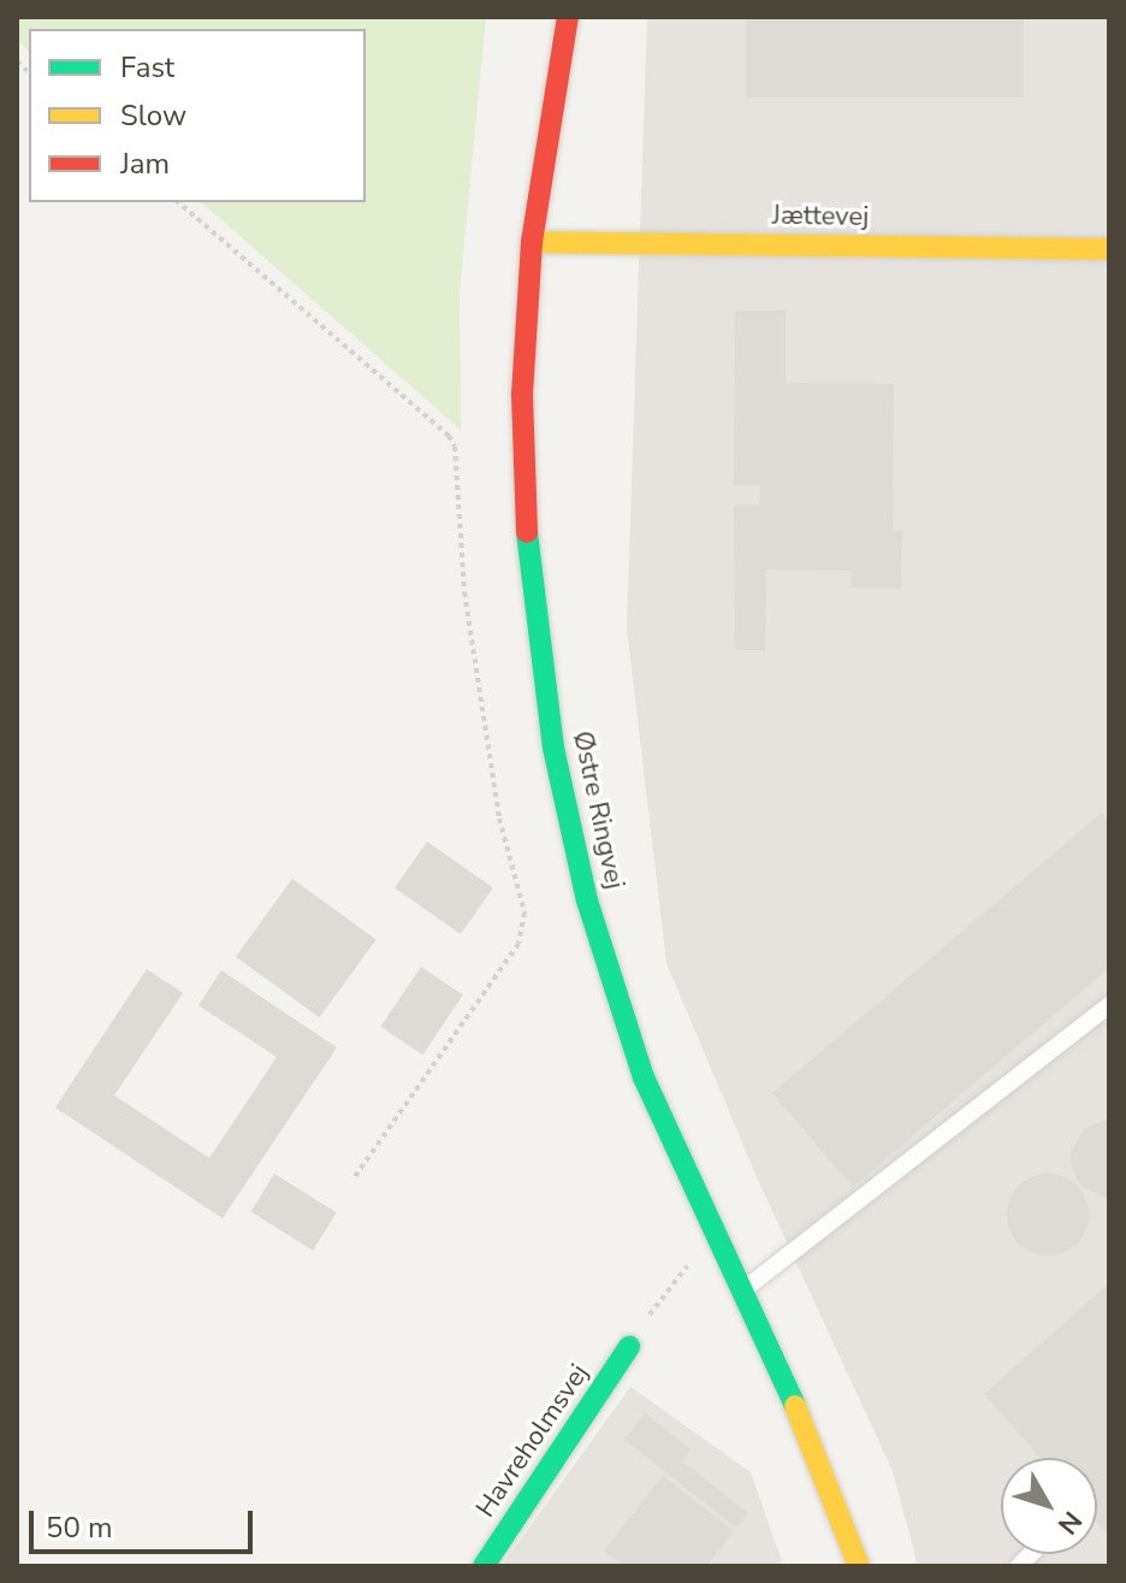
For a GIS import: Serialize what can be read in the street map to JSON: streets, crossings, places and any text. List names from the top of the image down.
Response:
{
  "streets": {
    "main road": ["Jættevej", "Østre Ringvej", "Havreholmsvej"]
  },
  "crossings": [
    ["Jættevej", "Østre Ringvej"]
  ],
  "legend": ["Fast", "Slow", "Jam"],
  "scale_bar": "50 m",
  "north": "bottom right"
}
